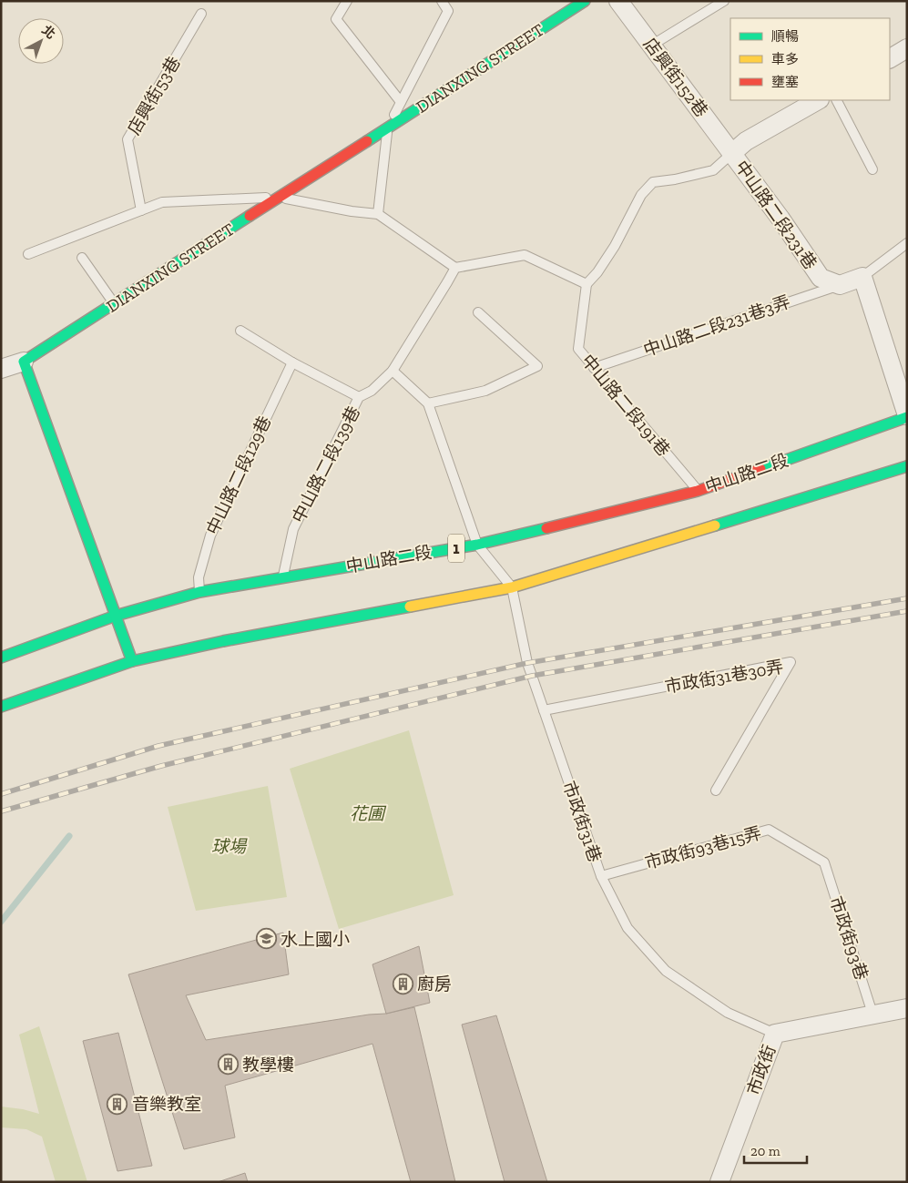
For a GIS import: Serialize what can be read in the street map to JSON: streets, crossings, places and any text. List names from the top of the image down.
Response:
{
  "streets": {
    "main road": ["DIANXING STREET", "中山路二段", "1"],
    "street": ["店興街152巷", "中山路二段231巷", "市政街"],
    "lane": [
      "店興街53巷",
      "中山路二段231巷3弄",
      "中山路二段191巷",
      "中山路二段139巷",
      "中山路二段129巷",
      "市政街31巷30弄",
      "市政街31巷",
      "市政街93巷15弄",
      "市政街93巷"
    ]
  },
  "crossings": [
    ["店興街152巷", "中山路二段231巷"],
    ["中山路二段231巷", "中山路二段231巷3弄"],
    ["中山路二段231巷3弄", "中山路二段191巷"],
    ["中山路二段191巷", "中山路二段"],
    ["中山路二段139巷", "中山路二段"],
    ["中山路二段", "中山路二段129巷"],
    ["中山路二段", "市政街31巷"],
    ["市政街31巷30弄", "市政街31巷"],
    ["市政街31巷", "市政街93巷15弄"],
    ["市政街31巷", "市政街"],
    ["市政街93巷15弄", "市政街93巷"],
    ["市政街93巷", "市政街"]
  ],
  "parks": ["花圃", "球場"],
  "places": {
    "school or university": ["水上國小"],
    "building": ["廚房", "教學樓", "音樂教室"]
  },
  "legend": ["順暢", "車多", "壅塞"],
  "scale_bar": "20 m",
  "north": "top right"
}
